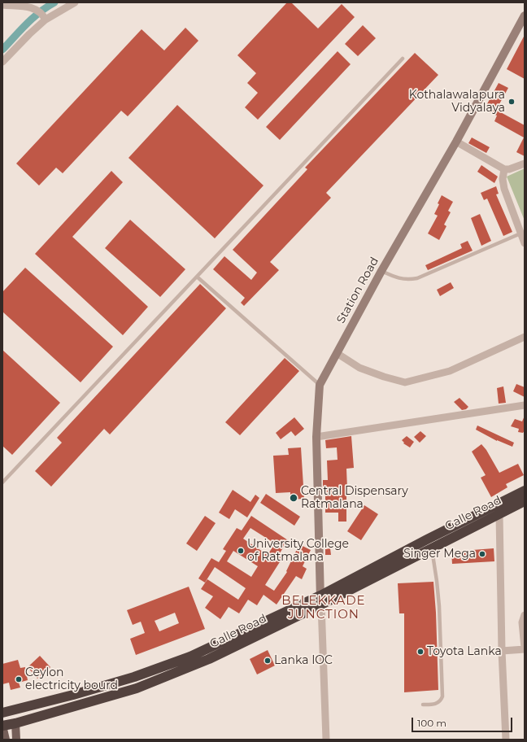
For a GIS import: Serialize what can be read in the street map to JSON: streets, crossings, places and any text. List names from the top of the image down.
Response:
{
  "streets": {
    "highway": ["Galle Road"],
    "street": ["Station Road"]
  },
  "crossings": [
    ["Station Road", "Galle Road"]
  ],
  "districts": ["BELEKKADE JUNCTION"],
  "places": [
    "Kothalawalapura Vidyalaya",
    "Central Dispensary Ratmalana",
    "University College of Ratmalana",
    "Singer Mega",
    "Toyota Lanka",
    "Lanka IOC",
    "Ceylon electricity bourd"
  ],
  "scale_bar": "100 m"
}
